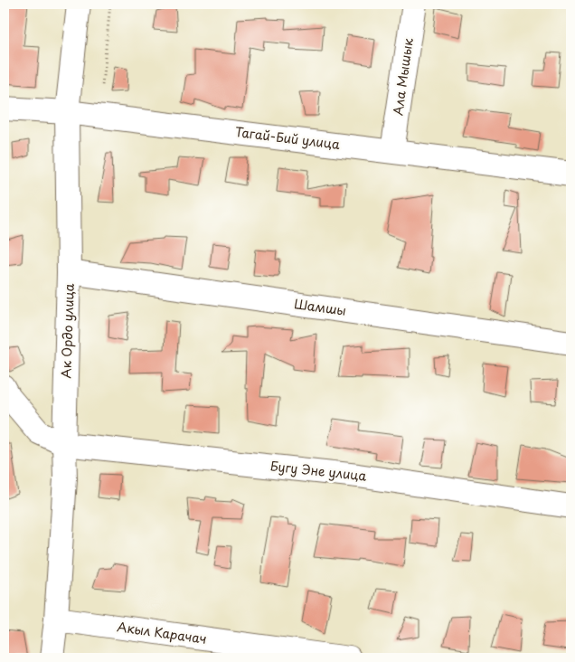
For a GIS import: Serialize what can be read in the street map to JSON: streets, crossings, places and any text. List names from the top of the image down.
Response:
{
  "streets": {
    "street": [
      "Ала Мышык",
      "Тагай-Бий улица",
      "Шамшы",
      "Ак Ордо улица",
      "Бугу Эне улица",
      "Акыл Карачач"
    ]
  },
  "crossings": [
    ["Ала Мышык", "Тагай-Бий улица"],
    ["Тагай-Бий улица", "Ак Ордо улица"],
    ["Шамшы", "Ак Ордо улица"],
    ["Ак Ордо улица", "Бугу Эне улица"],
    ["Ак Ордо улица", "Акыл Карачач"]
  ]
}
